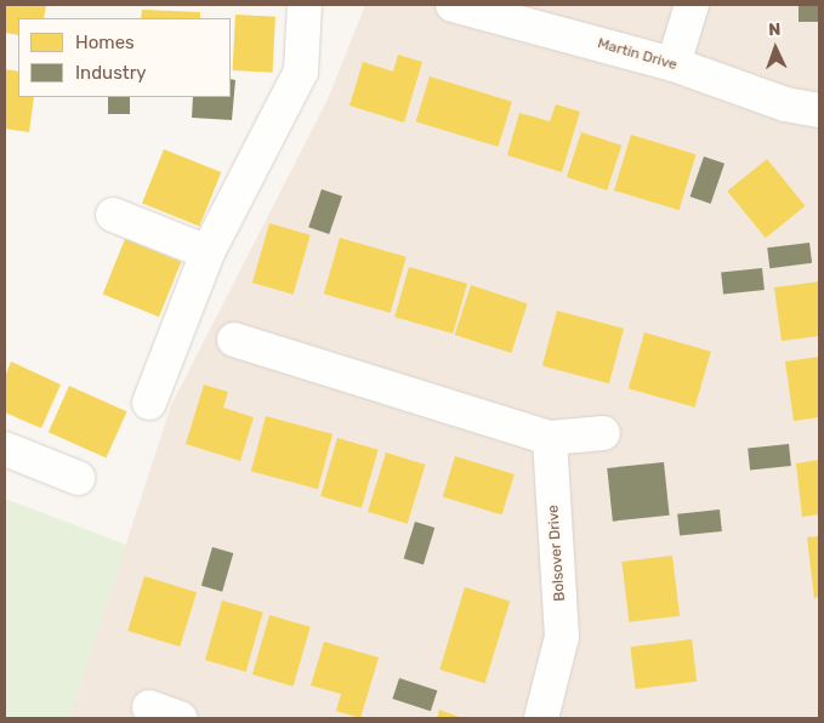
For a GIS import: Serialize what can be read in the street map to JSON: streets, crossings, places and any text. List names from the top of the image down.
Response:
{
  "streets": {
    "street": ["Martin Drive", "Bolsover Drive"]
  },
  "legend": ["Homes", "Industry"],
  "north": "top"
}
